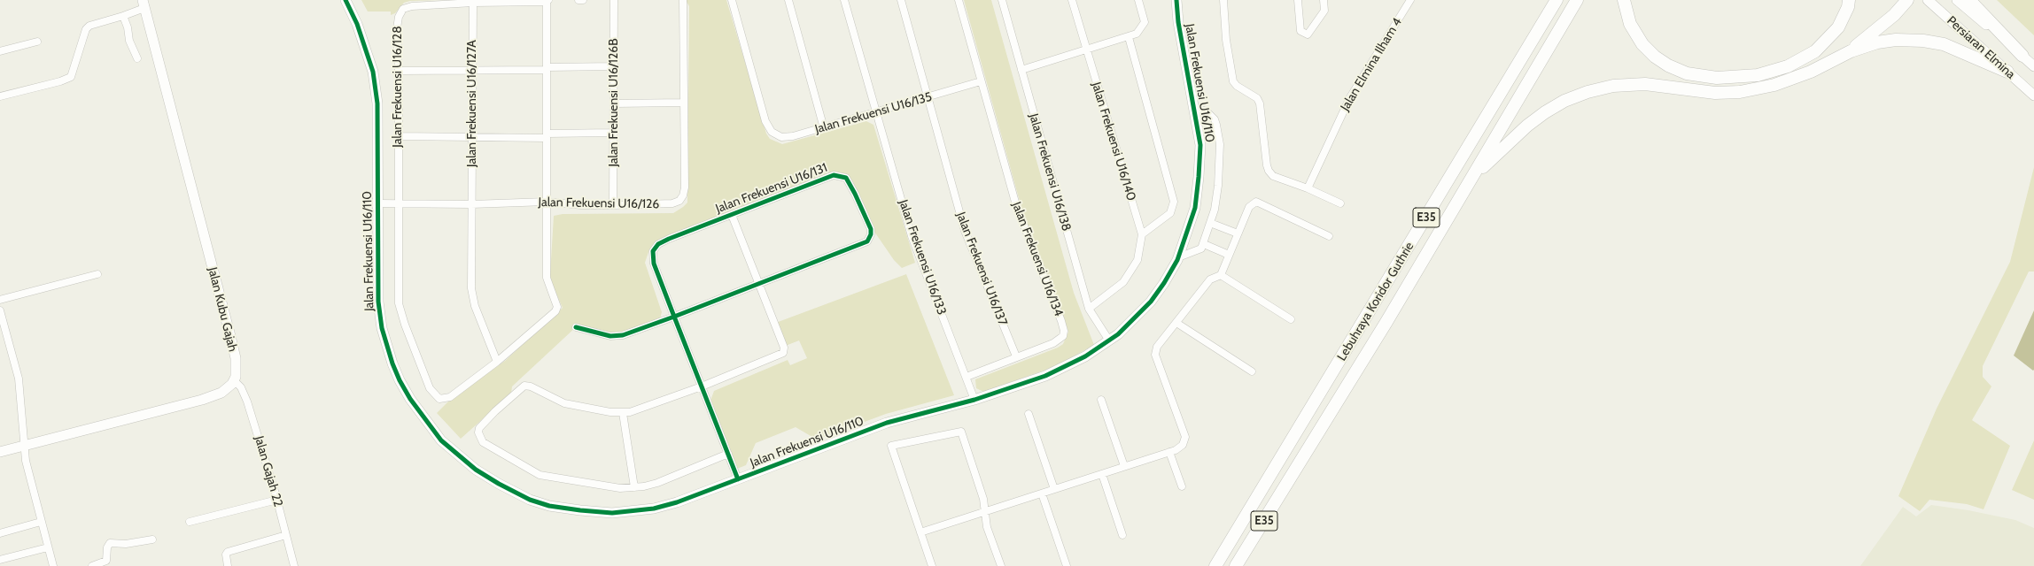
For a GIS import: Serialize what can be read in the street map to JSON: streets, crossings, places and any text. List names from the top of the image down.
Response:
{
  "streets": {
    "highway": ["E35", "Lebuhraya Koridor Guthrie"],
    "street": [
      "Persiaran Elmina",
      "Jalan Elmina Ilham 4",
      "Jalan Frekuensi U16/110",
      "Jalan Frekuensi U16/128",
      "Jalan Frekuensi U16/126B",
      "Jalan Frekuensi U16/127A",
      "Jalan Frekuensi U16/135",
      "Jalan Frekuensi U16/140",
      "Jalan Frekuensi U16/138",
      "Jalan Frekuensi U16/131",
      "Jalan Frekuensi U16/126",
      "Jalan Frekuensi U16/133",
      "Jalan Frekuensi U16/134",
      "Jalan Frekuensi U16/137",
      "Jalan Kubu Gajah",
      "Jalan Gajah 22"
    ]
  },
  "crossings": [
    ["Jalan Frekuensi U16/110", "Jalan Frekuensi U16/138"],
    ["Jalan Frekuensi U16/110", "Jalan Frekuensi U16/131"],
    ["Jalan Frekuensi U16/110", "Jalan Frekuensi U16/126"],
    ["Jalan Frekuensi U16/110", "Jalan Frekuensi U16/133"],
    ["Jalan Frekuensi U16/128", "Jalan Frekuensi U16/127A"],
    ["Jalan Frekuensi U16/128", "Jalan Frekuensi U16/126"],
    ["Jalan Frekuensi U16/126B", "Jalan Frekuensi U16/126"],
    ["Jalan Frekuensi U16/127A", "Jalan Frekuensi U16/126"],
    ["Jalan Frekuensi U16/135", "Jalan Frekuensi U16/133"],
    ["Jalan Frekuensi U16/135", "Jalan Frekuensi U16/134"],
    ["Jalan Frekuensi U16/135", "Jalan Frekuensi U16/137"],
    ["Jalan Frekuensi U16/133", "Jalan Frekuensi U16/134"],
    ["Jalan Frekuensi U16/134", "Jalan Frekuensi U16/137"],
    ["Jalan Kubu Gajah", "Jalan Gajah 22"]
  ]
}
